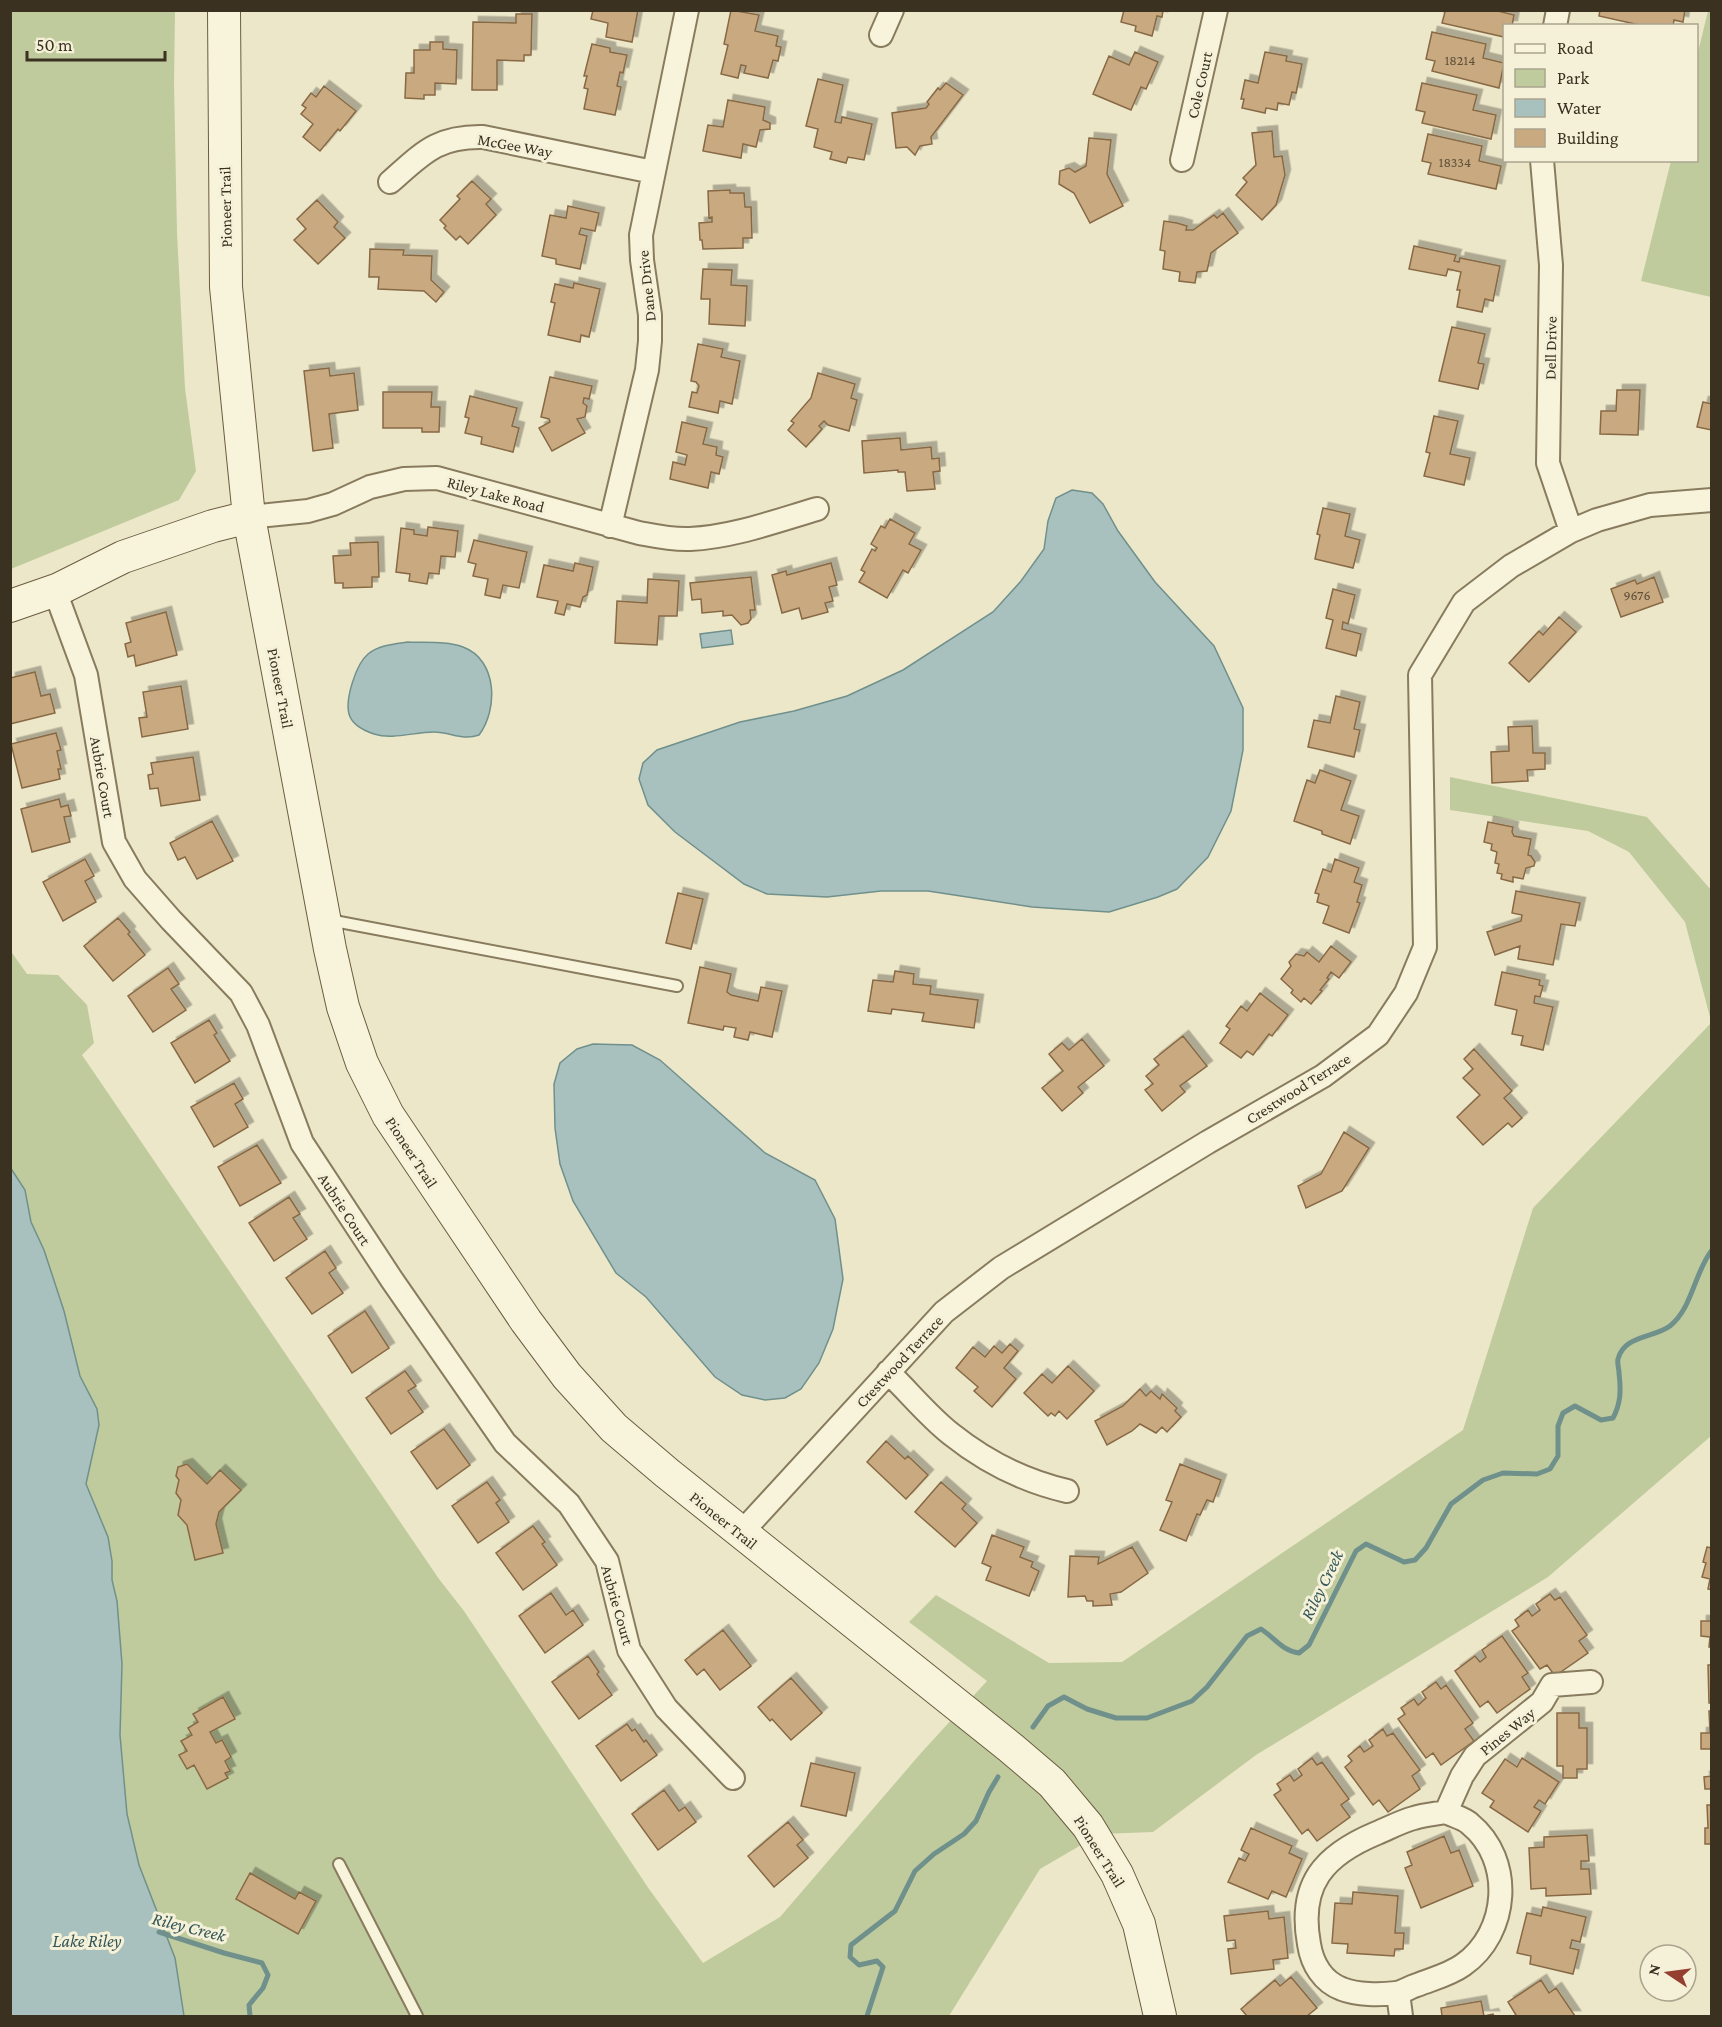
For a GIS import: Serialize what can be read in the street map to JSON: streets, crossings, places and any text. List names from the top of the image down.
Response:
{
  "streets": {
    "main road": ["Pioneer Trail", "Riley Lake Road"],
    "street": [
      "Cole Court",
      "McGee Way",
      "Dane Drive",
      "Dell Drive",
      "Aubrie Court",
      "Crestwood Terrace",
      "Pines Way"
    ]
  },
  "crossings": [
    ["McGee Way", "Dane Drive"],
    ["Pioneer Trail", "Riley Lake Road"],
    ["Pioneer Trail", "Crestwood Terrace"],
    ["Dane Drive", "Riley Lake Road"],
    ["Dell Drive", "Crestwood Terrace"],
    ["Riley Lake Road", "Aubrie Court"]
  ],
  "water": ["Riley Creek", "Lake Riley"],
  "house_numbers": ["18214", "18334", "9676"],
  "legend": [
    "Road",
    "Park",
    "Water",
    "Building"
  ],
  "scale_bar": "50 m",
  "north": "left"
}
